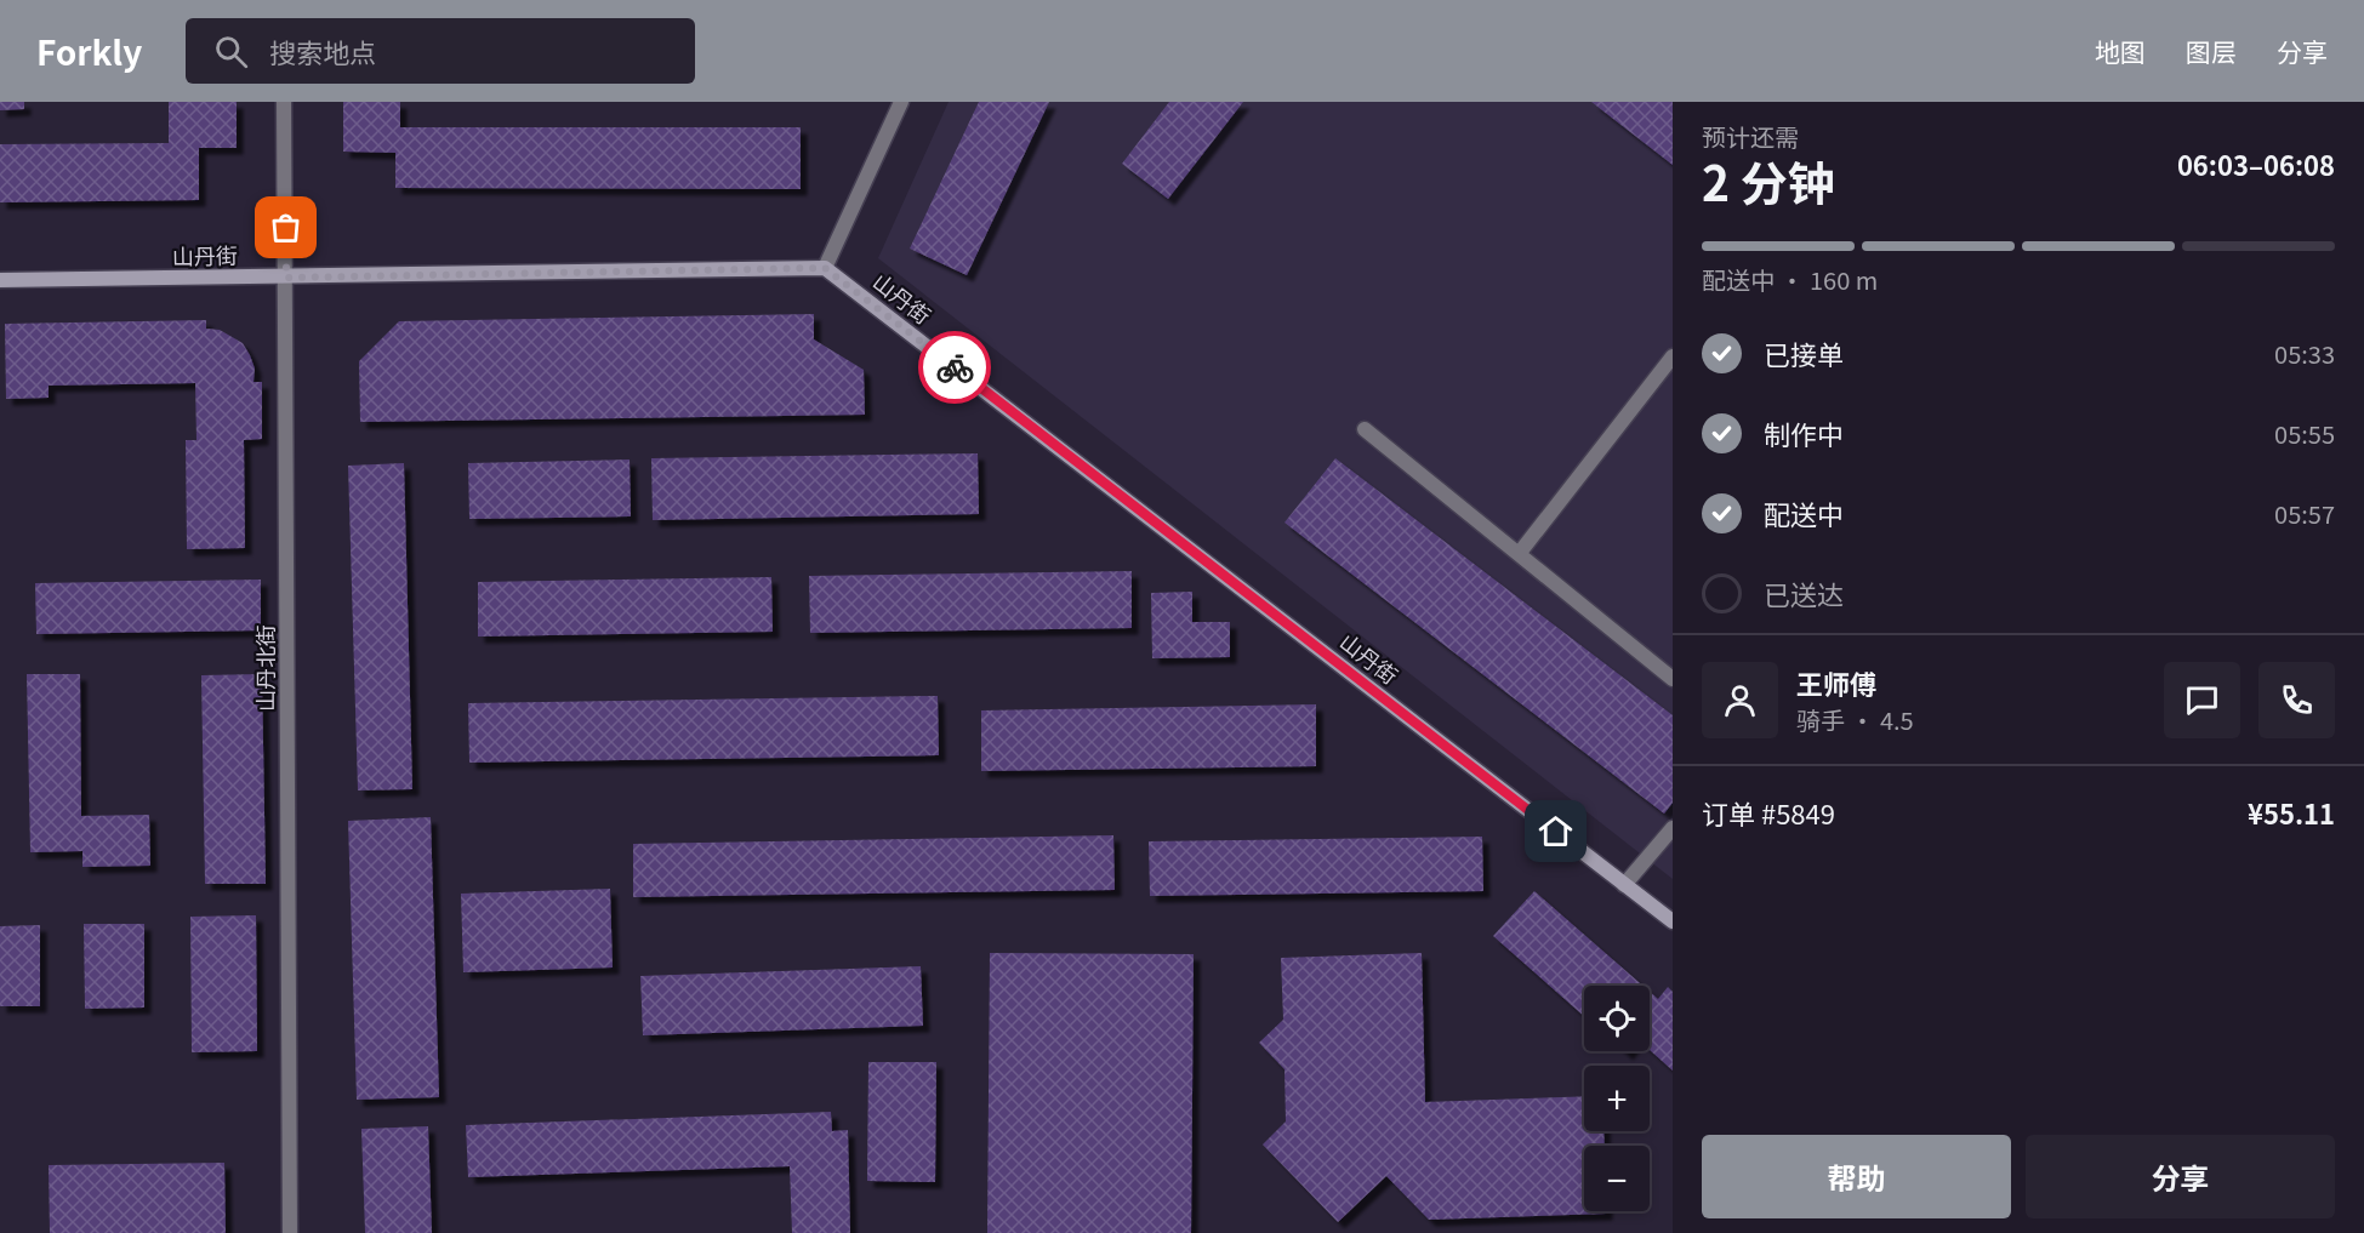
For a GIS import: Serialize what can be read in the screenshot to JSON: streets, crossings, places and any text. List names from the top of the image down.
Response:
{
  "streets": {
    "street": ["山丹街", "山丹北街"]
  },
  "crossings": [
    ["山丹街", "山丹北街"]
  ],
  "page": {
    "header": "Forkly",
    "search": "搜索地点",
    "nav": ["地图", "图层", "分享"],
    "heading": ["2 分钟", "预计还需", "06:03–06:08"],
    "panel": [
      "王师傅",
      "骑手 · 4.5",
      "订单 #5849",
      "¥55.11"
    ],
    "bar": "配送中 · 160 m",
    "list": [
      ["已接单", "05:33"],
      ["制作中", "05:55"],
      ["配送中", "05:57"],
      "已送达"
    ],
    "map_buttons": ["+", "−"],
    "buttons": ["帮助", "分享"]
  }
}
